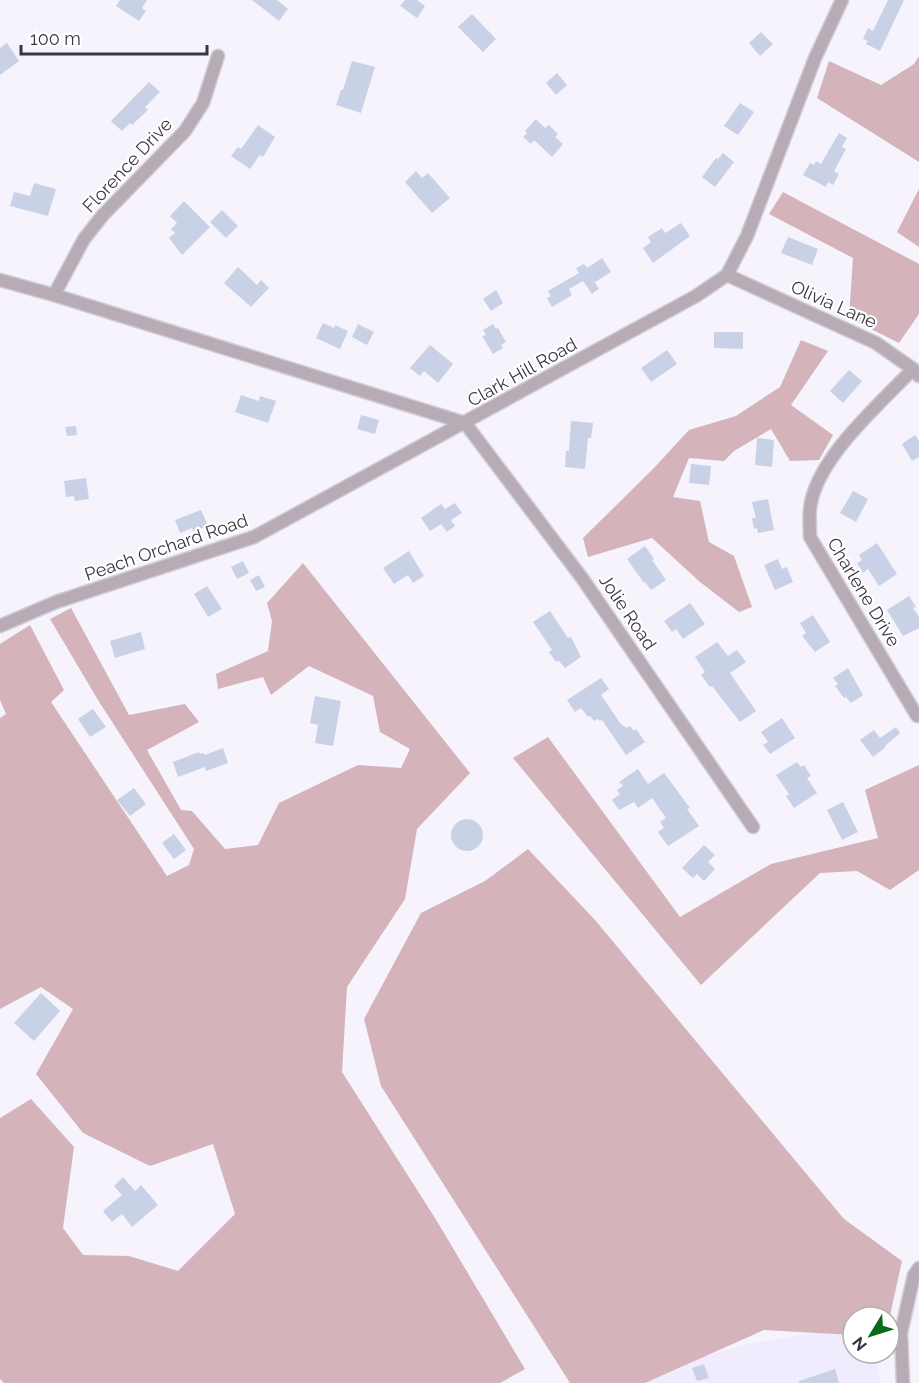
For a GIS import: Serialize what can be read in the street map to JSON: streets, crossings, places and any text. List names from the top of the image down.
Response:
{
  "streets": {
    "street": [
      "Florence Drive",
      "Olivia Lane",
      "Clark Hill Road",
      "Peach Orchard Road",
      "Charlene Drive",
      "Jolie Road"
    ]
  },
  "crossings": [
    ["Florence Drive", "Clark Hill Road"],
    ["Olivia Lane", "Clark Hill Road"],
    ["Olivia Lane", "Charlene Drive"],
    ["Clark Hill Road", "Peach Orchard Road"],
    ["Clark Hill Road", "Jolie Road"],
    ["Peach Orchard Road", "Jolie Road"]
  ],
  "scale_bar": "100 m",
  "north": "bottom left"
}
